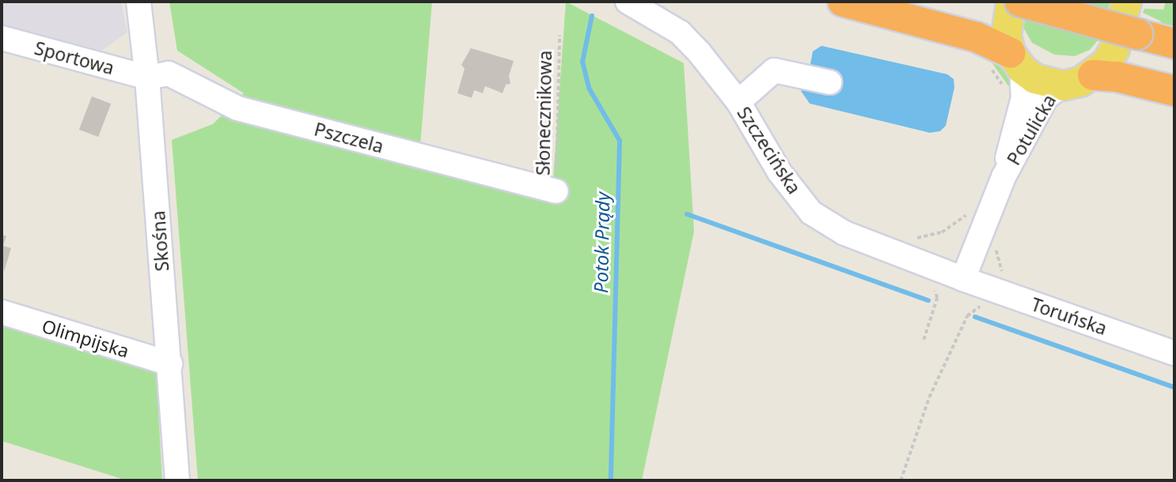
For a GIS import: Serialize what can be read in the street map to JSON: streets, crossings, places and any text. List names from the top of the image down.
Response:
{
  "streets": {
    "street": [
      "Sportowa",
      "Potulicka",
      "Pszczela",
      "Szczecińska",
      "Skośna",
      "Toruńska",
      "Olimpijska"
    ],
    "path": ["Słonecznikowa"]
  },
  "crossings": [
    ["Sportowa", "Pszczela"],
    ["Sportowa", "Skośna"],
    ["Słonecznikowa", "Pszczela"],
    ["Potulicka", "Szczecińska"],
    ["Potulicka", "Toruńska"],
    ["Pszczela", "Skośna"],
    ["Szczecińska", "Toruńska"],
    ["Skośna", "Olimpijska"]
  ],
  "water": ["Potok Prądy"]
}
